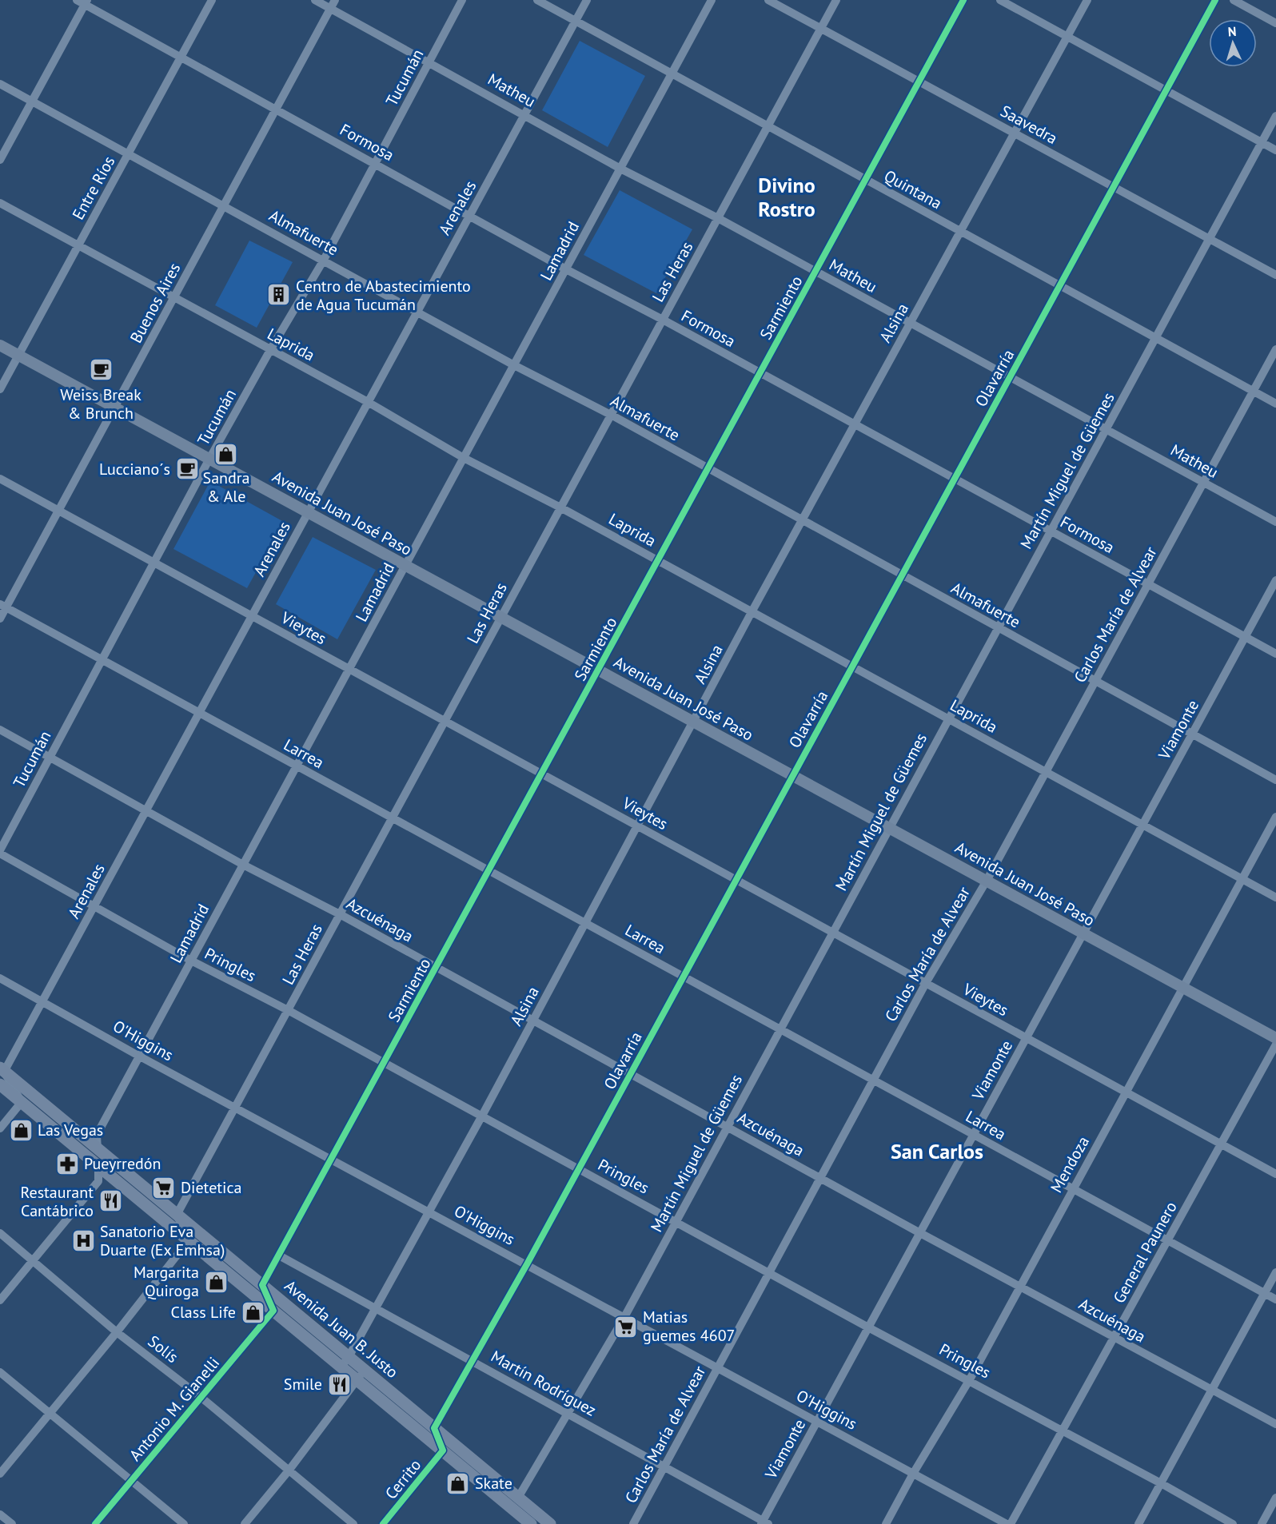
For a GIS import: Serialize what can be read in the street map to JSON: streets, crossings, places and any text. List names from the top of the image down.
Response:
{
  "streets": {
    "main road": ["Avenida Juan José Paso", "Avenida Juan B. Justo"],
    "street": [
      "Tucumán",
      "Matheu",
      "Saavedra",
      "Formosa",
      "Entre Ríos",
      "Quintana",
      "Arenales",
      "Almafuerte",
      "Lamadrid",
      "Las Heras",
      "Buenos Aires",
      "Sarmiento",
      "Alsina",
      "Laprida",
      "Olavarría",
      "Martín Miguel de Güemes",
      "Carlos María de Alvear",
      "Vieytes",
      "Viamonte",
      "Larrea",
      "Azcuénaga",
      "Pringles",
      "O'Higgins",
      "Mendoza",
      "General Paunero",
      "Solís",
      "Martín Rodríguez",
      "Antonio M. Gianelli",
      "Cerrito"
    ]
  },
  "crossings": [
    ["Tucumán", "Matheu"],
    ["Tucumán", "Formosa"],
    ["Tucumán", "Almafuerte"],
    ["Tucumán", "Laprida"],
    ["Tucumán", "Avenida Juan José Paso"],
    ["Tucumán", "Vieytes"],
    ["Tucumán", "Larrea"],
    ["Tucumán", "Azcuénaga"],
    ["Tucumán", "Pringles"],
    ["Matheu", "Arenales"],
    ["Matheu", "Lamadrid"],
    ["Matheu", "Las Heras"],
    ["Matheu", "Buenos Aires"],
    ["Matheu", "Sarmiento"],
    ["Matheu", "Alsina"],
    ["Matheu", "Olavarría"],
    ["Matheu", "Martín Miguel de Güemes"],
    ["Matheu", "Carlos María de Alvear"],
    ["Saavedra", "Las Heras"],
    ["Saavedra", "Sarmiento"],
    ["Saavedra", "Alsina"],
    ["Saavedra", "Olavarría"],
    ["Saavedra", "Martín Miguel de Güemes"],
    ["Formosa", "Entre Ríos"],
    ["Formosa", "Arenales"],
    ["Formosa", "Lamadrid"],
    ["Formosa", "Las Heras"],
    ["Formosa", "Buenos Aires"],
    ["Formosa", "Sarmiento"],
    ["Formosa", "Alsina"],
    ["Formosa", "Olavarría"],
    ["Formosa", "Martín Miguel de Güemes"],
    ["Formosa", "Carlos María de Alvear"],
    ["Formosa", "Viamonte"],
    ["Entre Ríos", "Almafuerte"],
    ["Entre Ríos", "Laprida"],
    ["Entre Ríos", "Avenida Juan José Paso"],
    ["Quintana", "Arenales"],
    ["Quintana", "Lamadrid"],
    ["Quintana", "Las Heras"],
    ["Quintana", "Sarmiento"],
    ["Quintana", "Alsina"],
    ["Quintana", "Olavarría"],
    ["Quintana", "Martín Miguel de Güemes"],
    ["Quintana", "Carlos María de Alvear"],
    ["Arenales", "Almafuerte"],
    ["Arenales", "Laprida"],
    ["Arenales", "Avenida Juan José Paso"],
    ["Arenales", "Vieytes"],
    ["Arenales", "Larrea"],
    ["Arenales", "Azcuénaga"],
    ["Arenales", "Pringles"],
    ["Arenales", "O'Higgins"],
    ["Arenales", "Avenida Juan B. Justo"],
    ["Almafuerte", "Lamadrid"],
    ["Almafuerte", "Las Heras"],
    ["Almafuerte", "Buenos Aires"],
    ["Almafuerte", "Sarmiento"],
    ["Almafuerte", "Alsina"],
    ["Almafuerte", "Olavarría"],
    ["Almafuerte", "Martín Miguel de Güemes"],
    ["Almafuerte", "Carlos María de Alvear"],
    ["Almafuerte", "Viamonte"],
    ["Lamadrid", "Laprida"],
    ["Lamadrid", "Avenida Juan José Paso"],
    ["Lamadrid", "Vieytes"],
    ["Lamadrid", "Larrea"],
    ["Lamadrid", "Azcuénaga"],
    ["Lamadrid", "Pringles"],
    ["Lamadrid", "O'Higgins"],
    ["Lamadrid", "Avenida Juan B. Justo"],
    ["Lamadrid", "Solís"],
    ["Las Heras", "Laprida"],
    ["Las Heras", "Avenida Juan José Paso"],
    ["Las Heras", "Vieytes"],
    ["Las Heras", "Larrea"],
    ["Las Heras", "Azcuénaga"],
    ["Las Heras", "Pringles"],
    ["Las Heras", "O'Higgins"],
    ["Las Heras", "Avenida Juan B. Justo"],
    ["Buenos Aires", "Laprida"],
    ["Buenos Aires", "Avenida Juan José Paso"],
    ["Buenos Aires", "Vieytes"],
    ["Buenos Aires", "Larrea"],
    ["Sarmiento", "Laprida"],
    ["Sarmiento", "Avenida Juan José Paso"],
    ["Sarmiento", "Vieytes"],
    ["Sarmiento", "Larrea"],
    ["Sarmiento", "Azcuénaga"],
    ["Sarmiento", "Pringles"],
    ["Sarmiento", "O'Higgins"],
    ["Sarmiento", "Avenida Juan B. Justo"],
    ["Sarmiento", "Martín Rodríguez"],
    ["Alsina", "Laprida"],
    ["Alsina", "Avenida Juan José Paso"],
    ["Alsina", "Vieytes"],
    ["Alsina", "Larrea"],
    ["Alsina", "Azcuénaga"],
    ["Alsina", "Pringles"],
    ["Alsina", "O'Higgins"],
    ["Alsina", "Avenida Juan B. Justo"],
    ["Alsina", "Martín Rodríguez"],
    ["Laprida", "Olavarría"],
    ["Laprida", "Martín Miguel de Güemes"],
    ["Laprida", "Carlos María de Alvear"],
    ["Laprida", "Viamonte"],
    ["Laprida", "Mendoza"],
    ["Olavarría", "Avenida Juan José Paso"],
    ["Olavarría", "Vieytes"],
    ["Olavarría", "Larrea"],
    ["Olavarría", "Azcuénaga"],
    ["Olavarría", "Pringles"],
    ["Olavarría", "O'Higgins"],
    ["Olavarría", "Avenida Juan B. Justo"],
    ["Olavarría", "Martín Rodríguez"],
    ["Martín Miguel de Güemes", "Avenida Juan José Paso"],
    ["Martín Miguel de Güemes", "Vieytes"],
    ["Martín Miguel de Güemes", "Larrea"],
    ["Martín Miguel de Güemes", "Azcuénaga"],
    ["Martín Miguel de Güemes", "Pringles"],
    ["Martín Miguel de Güemes", "O'Higgins"],
    ["Martín Miguel de Güemes", "Avenida Juan B. Justo"],
    ["Martín Miguel de Güemes", "Martín Rodríguez"],
    ["Avenida Juan José Paso", "Carlos María de Alvear"],
    ["Avenida Juan José Paso", "Viamonte"],
    ["Avenida Juan José Paso", "Mendoza"],
    ["Carlos María de Alvear", "Vieytes"],
    ["Carlos María de Alvear", "Larrea"],
    ["Carlos María de Alvear", "Azcuénaga"],
    ["Carlos María de Alvear", "Pringles"],
    ["Carlos María de Alvear", "O'Higgins"],
    ["Carlos María de Alvear", "Martín Rodríguez"],
    ["Vieytes", "Viamonte"],
    ["Vieytes", "Mendoza"],
    ["Vieytes", "General Paunero"],
    ["Viamonte", "Larrea"],
    ["Viamonte", "Azcuénaga"],
    ["Viamonte", "Pringles"],
    ["Viamonte", "O'Higgins"],
    ["Viamonte", "Martín Rodríguez"],
    ["Larrea", "Mendoza"],
    ["Larrea", "General Paunero"],
    ["Azcuénaga", "Mendoza"],
    ["Azcuénaga", "General Paunero"],
    ["Pringles", "Mendoza"],
    ["Pringles", "General Paunero"],
    ["O'Higgins", "Mendoza"],
    ["Avenida Juan B. Justo", "Antonio M. Gianelli"],
    ["Avenida Juan B. Justo", "Cerrito"],
    ["Solís", "Antonio M. Gianelli"]
  ],
  "districts": ["Divino Rostro", "San Carlos"],
  "places": {
    "building": ["Centro de Abastecimiento de Agua Tucumán"],
    "cafe": ["Weiss Break & Brunch", "Lucciano´s"],
    "shop": [
      "Sandra & Ale",
      "Las Vegas",
      "Margarita Quiroga",
      "Class Life",
      "Skate"
    ],
    "pharmacy": ["Pueyrredón"],
    "supermarket": ["Dietetica", "Matias guemes 4607"],
    "restaurant": ["Restaurant Cantábrico", "Smile"],
    "hospital": ["Sanatorio Eva Duarte (Ex Emhsa)"]
  },
  "north": "top"
}
